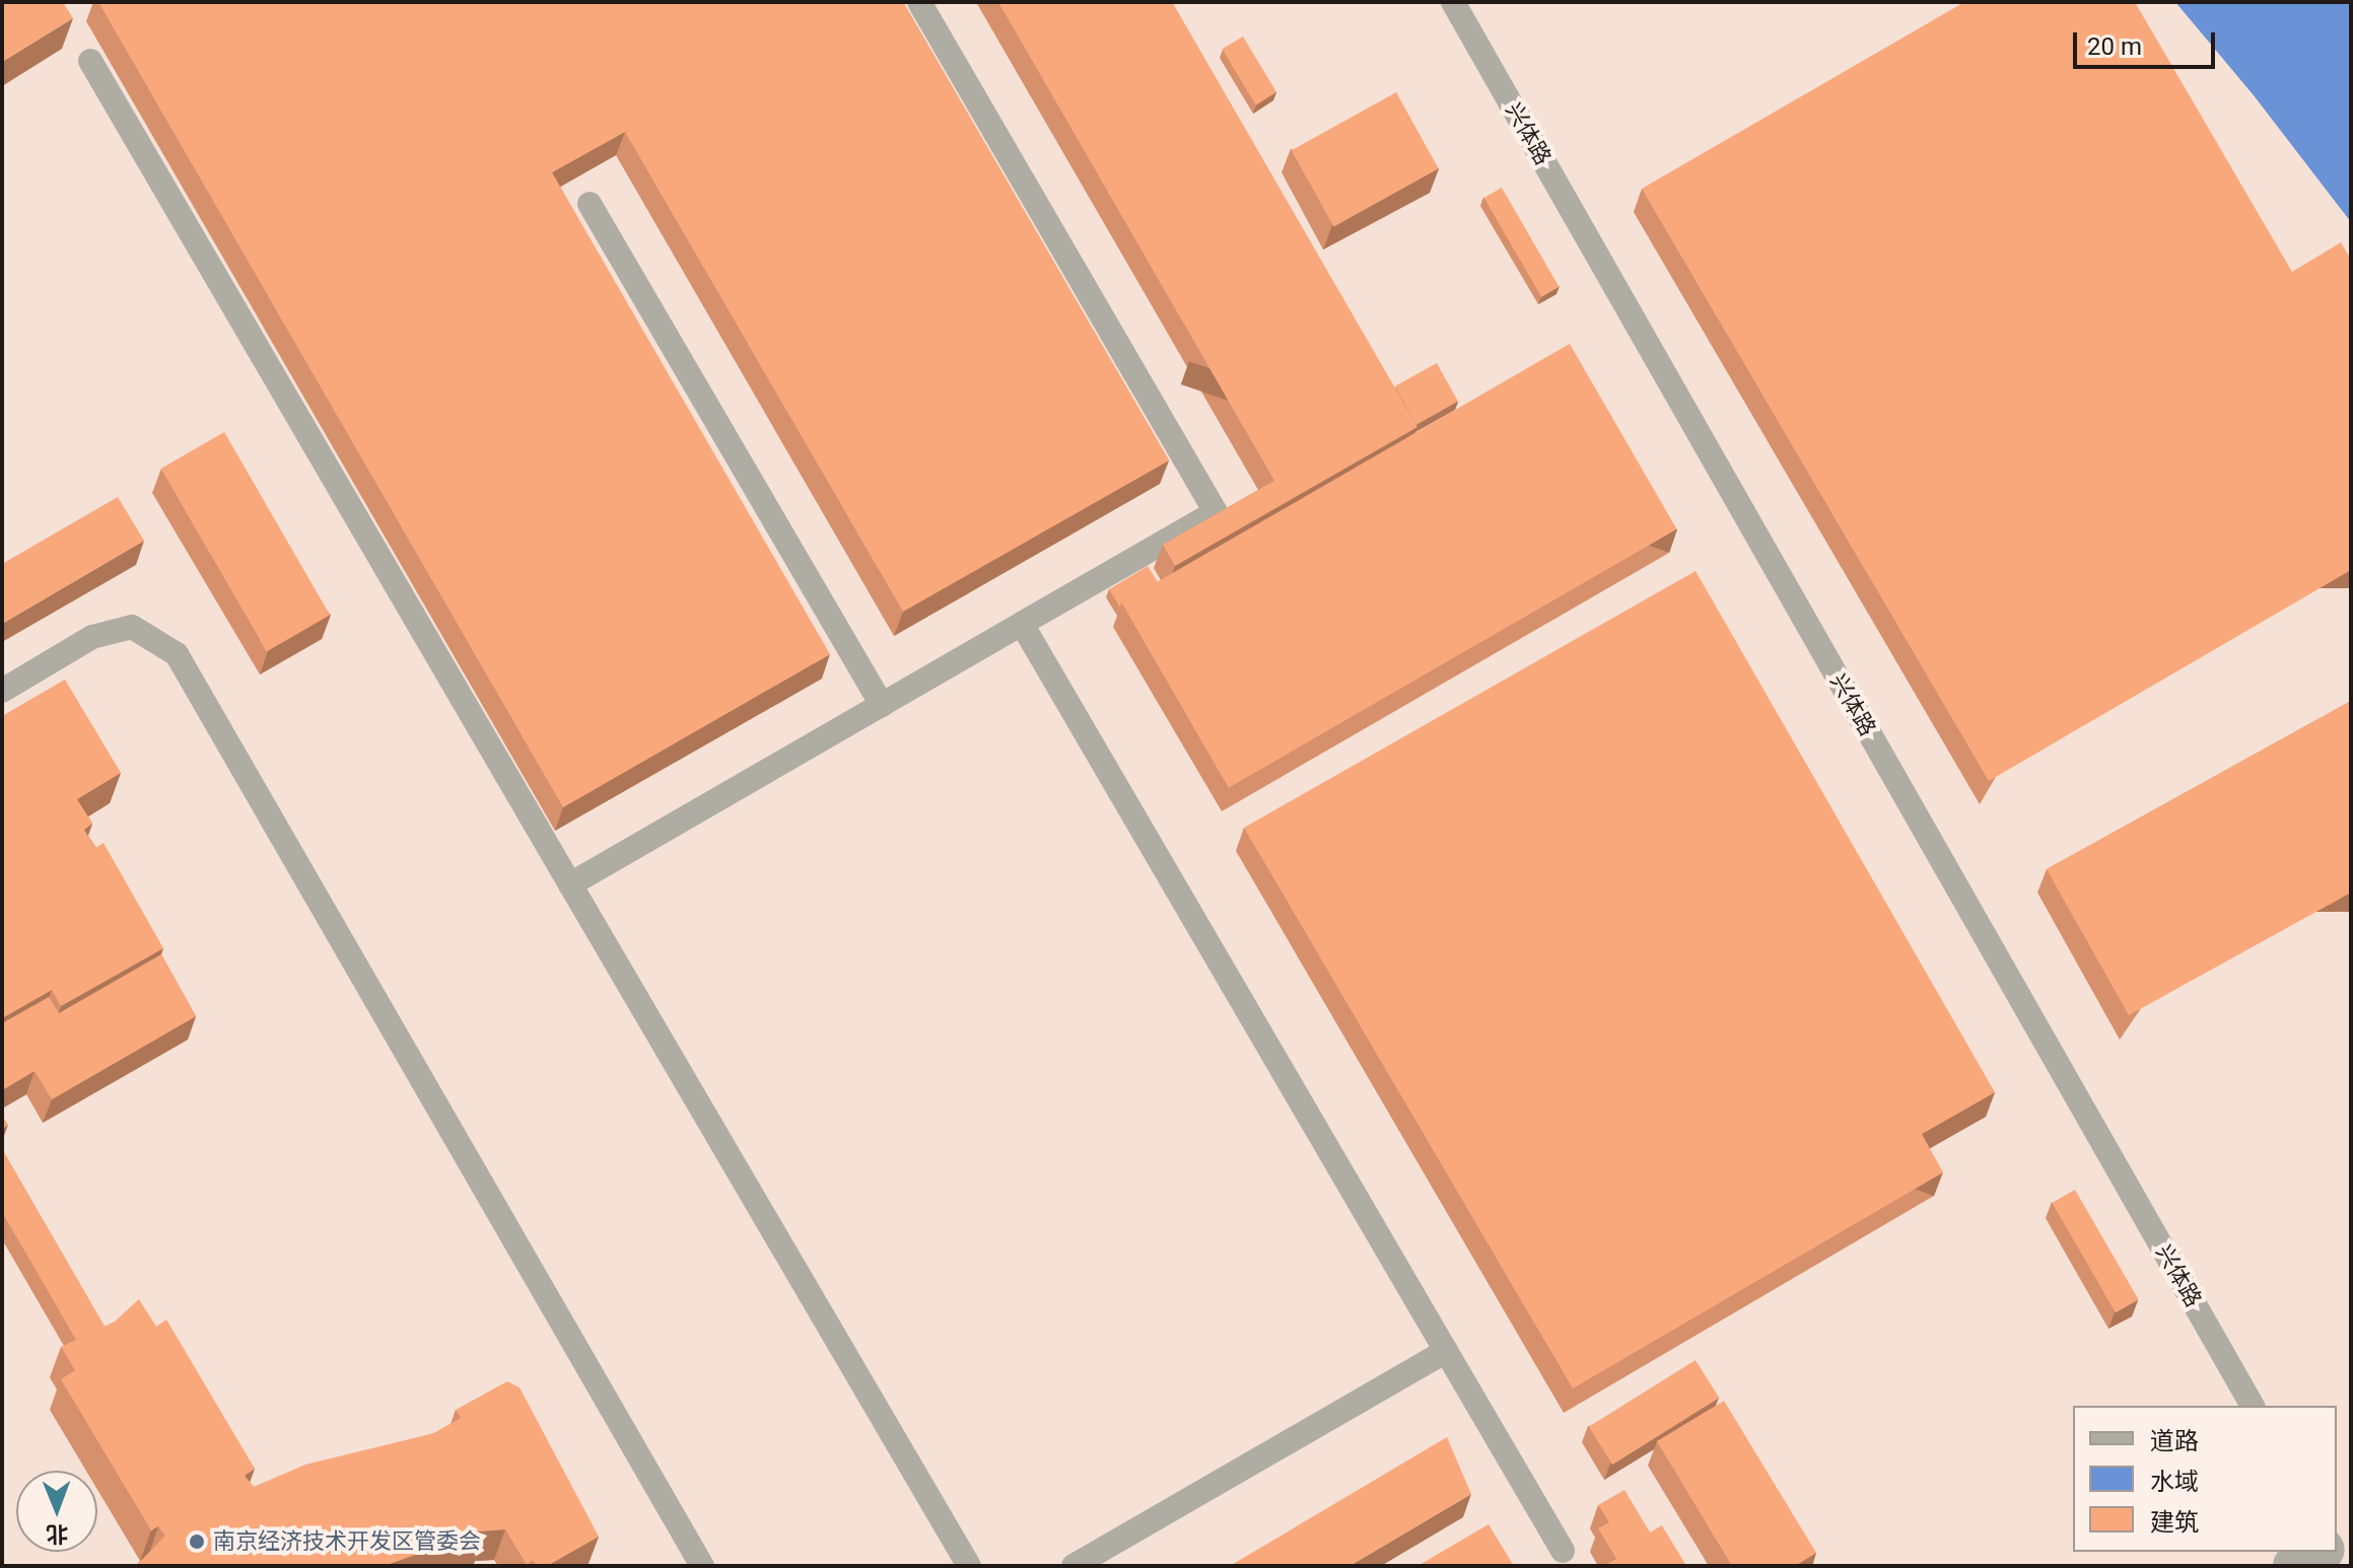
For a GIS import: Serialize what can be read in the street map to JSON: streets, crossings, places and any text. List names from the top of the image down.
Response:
{
  "streets": {
    "lane": ["兴体路"]
  },
  "places": ["南京经济技术开发区管委会"],
  "legend": ["道路", "水域", "建筑"],
  "scale_bar": "20 m",
  "north": "bottom"
}
